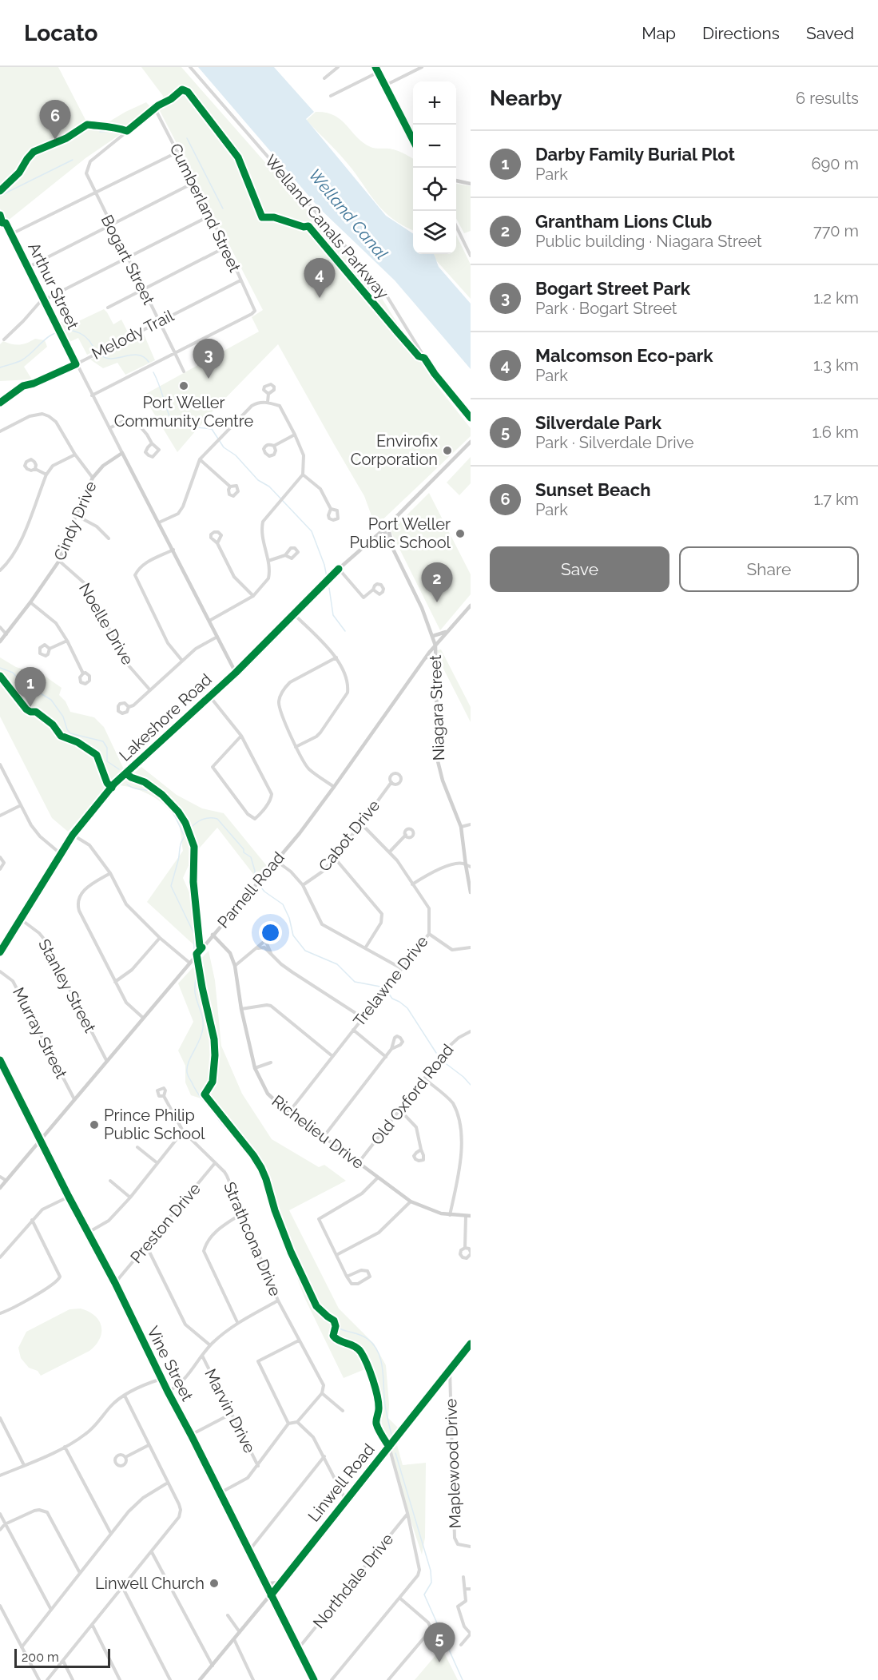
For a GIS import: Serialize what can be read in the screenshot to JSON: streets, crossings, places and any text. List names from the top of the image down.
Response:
{
  "streets": {
    "street": [
      "Cumberland Street",
      "Welland Canals Parkway",
      "Bogart Street",
      "Arthur Street",
      "Melody Trail",
      "Cindy Drive",
      "Noelle Drive",
      "Niagara Street",
      "Lakeshore Road",
      "Cabot Drive",
      "Parnell Road",
      "Trelawne Drive",
      "Stanley Street",
      "Murray Street",
      "Old Oxford Road",
      "Richelieu Drive",
      "Preston Drive",
      "Strathcona Drive",
      "Vine Street",
      "Marvin Drive",
      "Maplewood Drive",
      "Linwell Road",
      "Northdale Drive"
    ]
  },
  "crossings": [
    ["Cumberland Street", "Bogart Street"],
    ["Cumberland Street", "Melody Trail"],
    ["Bogart Street", "Melody Trail"],
    ["Arthur Street", "Melody Trail"],
    ["Arthur Street", "Cindy Drive"],
    ["Arthur Street", "Lakeshore Road"],
    ["Cindy Drive", "Noelle Drive"],
    ["Niagara Street", "Lakeshore Road"],
    ["Niagara Street", "Parnell Road"],
    ["Lakeshore Road", "Stanley Street"],
    ["Cabot Drive", "Trelawne Drive"],
    ["Parnell Road", "Stanley Street"],
    ["Parnell Road", "Murray Street"],
    ["Parnell Road", "Richelieu Drive"],
    ["Parnell Road", "Vine Street"],
    ["Trelawne Drive", "Richelieu Drive"],
    ["Old Oxford Road", "Richelieu Drive"],
    ["Preston Drive", "Strathcona Drive"],
    ["Preston Drive", "Vine Street"],
    ["Preston Drive", "Marvin Drive"],
    ["Vine Street", "Linwell Road"],
    ["Vine Street", "Northdale Drive"],
    ["Maplewood Drive", "Linwell Road"]
  ],
  "water": ["Welland Canal"],
  "places": [
    "Port Weller Community Centre",
    "Envirofix Corporation",
    "Port Weller Public School",
    "Prince Philip Public School",
    "Linwell Church"
  ],
  "scale_bar": "200 m",
  "page": {
    "header": "Locato",
    "nav": ["Map", "Directions", "Saved"],
    "heading": ["Nearby", "6 results"],
    "map_buttons": ["+", "−"],
    "pins": [
      "6",
      "4",
      "3",
      "2",
      "1",
      "5"
    ],
    "list": [
      {
        "mark": "1",
        "name": "Darby Family Burial Plot",
        "note": "Park",
        "value": "690 m"
      },
      {
        "mark": "2",
        "name": "Grantham Lions Club",
        "note": "Public building · Niagara Street",
        "value": "770 m"
      },
      {
        "mark": "3",
        "name": "Bogart Street Park",
        "note": "Park · Bogart Street",
        "value": "1.2 km"
      },
      {
        "mark": "4",
        "name": "Malcomson Eco-park",
        "note": "Park",
        "value": "1.3 km"
      },
      {
        "mark": "5",
        "name": "Silverdale Park",
        "note": "Park · Silverdale Drive",
        "value": "1.6 km"
      },
      {
        "mark": "6",
        "name": "Sunset Beach",
        "note": "Park",
        "value": "1.7 km"
      }
    ],
    "buttons": ["Save", "Share"],
    "scale": "200 m"
  }
}
